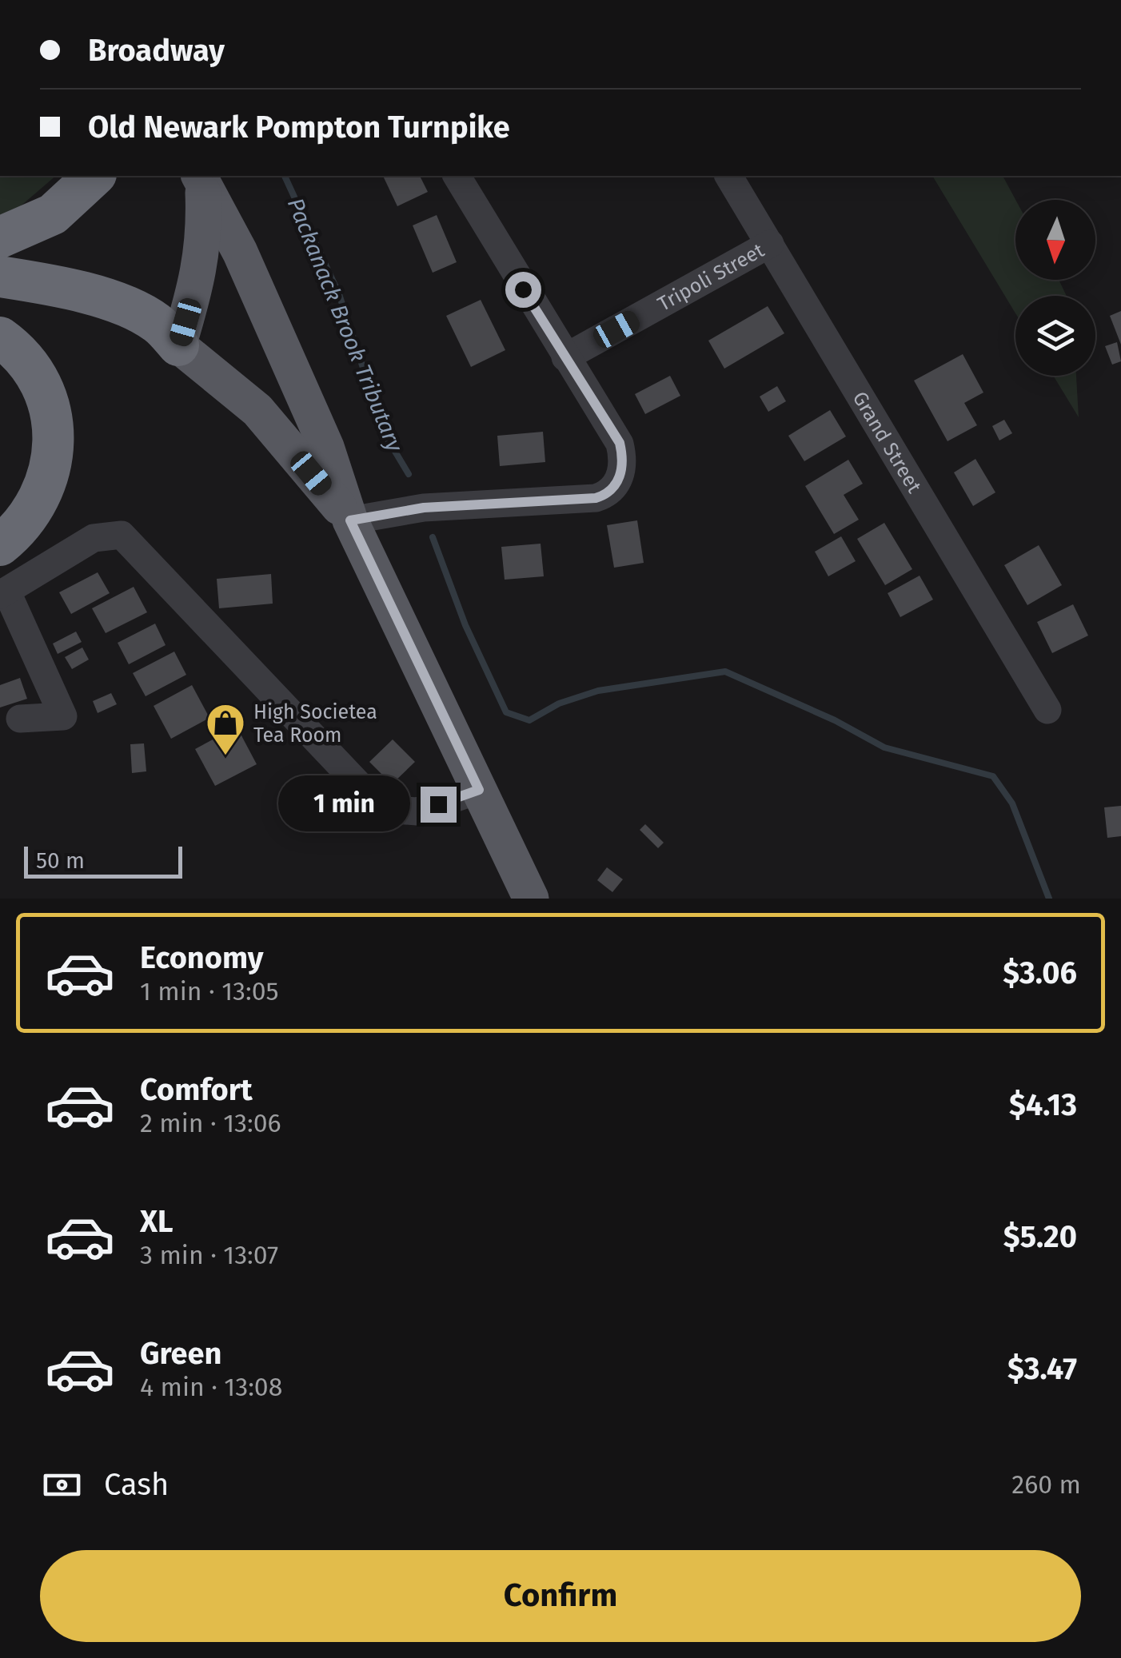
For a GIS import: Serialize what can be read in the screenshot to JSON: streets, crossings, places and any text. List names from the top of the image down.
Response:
{
  "streets": {
    "street": ["Tripoli Street", "Grand Street"]
  },
  "crossings": [
    ["Tripoli Street", "Grand Street"]
  ],
  "water": ["Packanack Brook Tributary"],
  "places": {
    "shop": ["High Societea Tea Room"]
  },
  "scale_bar": "50 m",
  "north": "bottom",
  "page": {
    "banner": ["Broadway", "Old Newark Pompton Turnpike"],
    "bubble": "1 min",
    "scale": "50 m",
    "list": [
      {
        "name": "Economy",
        "note": "1 min · 13:05",
        "value": "$3.06"
      },
      {
        "name": "Comfort",
        "note": "2 min · 13:06",
        "value": "$4.13"
      },
      {
        "name": "XL",
        "note": "3 min · 13:07",
        "value": "$5.20"
      },
      {
        "name": "Green",
        "note": "4 min · 13:08",
        "value": "$3.47"
      }
    ],
    "pay": ["Cash", "260 m"],
    "buttons": "Confirm"
  }
}
